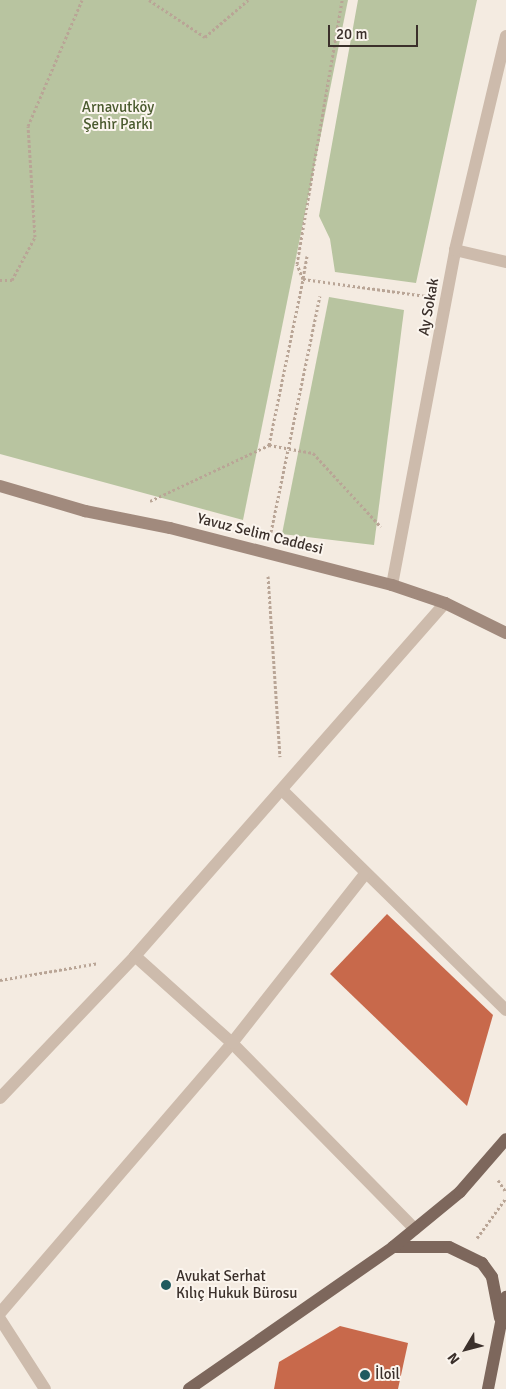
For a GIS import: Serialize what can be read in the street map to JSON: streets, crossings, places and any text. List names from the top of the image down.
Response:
{
  "streets": {
    "main road": ["Yavuz Selim Caddesi"],
    "street": ["Ay Sokak"]
  },
  "crossings": [
    ["Ay Sokak", "Yavuz Selim Caddesi"]
  ],
  "parks": ["Arnavutköy Şehir Parkı"],
  "places": ["Avukat Serhat Kılıç Hukuk Bürosu", "İloil"],
  "scale_bar": "20 m",
  "north": "bottom left"
}
